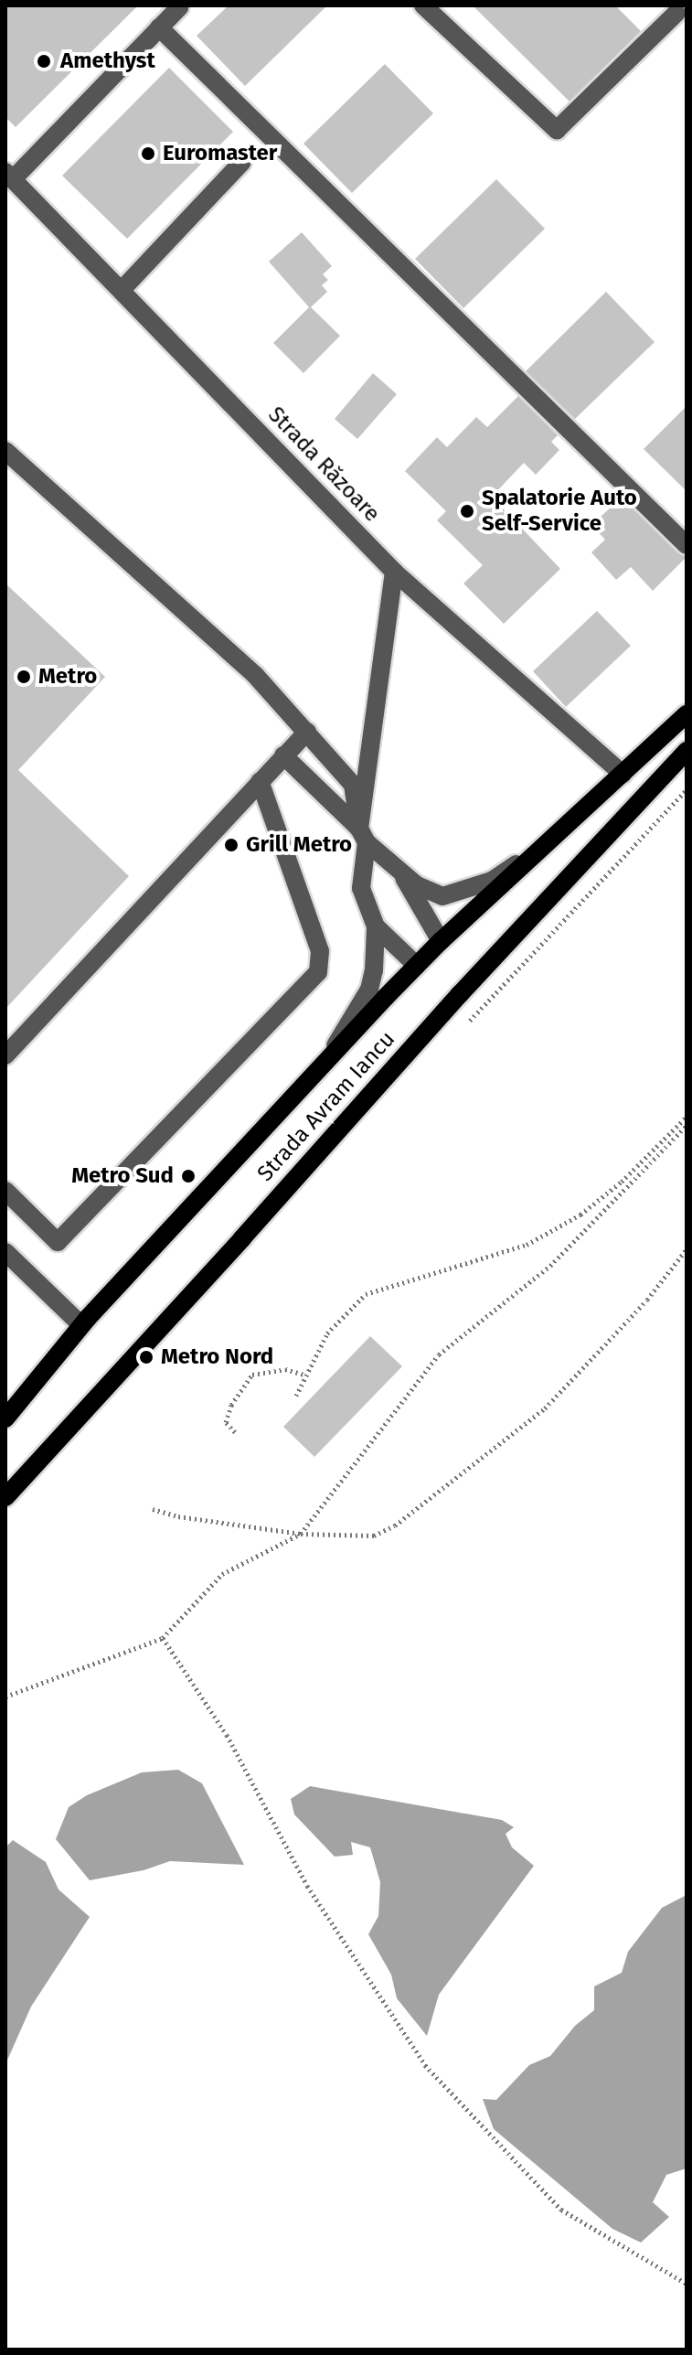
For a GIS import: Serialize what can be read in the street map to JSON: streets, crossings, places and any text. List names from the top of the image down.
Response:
{
  "streets": {
    "main road": ["Strada Avram Iancu"],
    "street": ["Strada Răzoare"]
  },
  "crossings": [
    ["Strada Răzoare", "Strada Avram Iancu"]
  ],
  "places": [
    "Amethyst",
    "Euromaster",
    "Spalatorie Auto Self-Service",
    "Metro",
    "Grill Metro",
    "Metro Sud",
    "Metro Nord"
  ]
}
